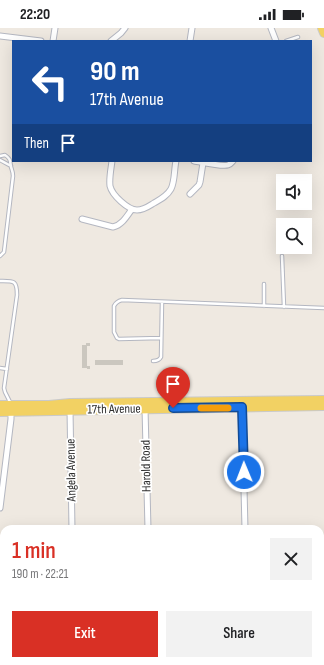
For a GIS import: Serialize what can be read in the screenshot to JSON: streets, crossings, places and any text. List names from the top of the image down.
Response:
{
  "streets": {
    "main road": ["17th Avenue"],
    "street": ["Harold Road", "Angela Avenue"]
  },
  "crossings": [
    ["17th Avenue", "Harold Road"],
    ["17th Avenue", "Angela Avenue"]
  ],
  "page": {
    "status": "22:20",
    "turn": ["90 m", "17th Avenue"],
    "then": "Then",
    "heading": ["1 min", "190 m · 22:21"],
    "buttons": ["Exit", "Share"]
  }
}
